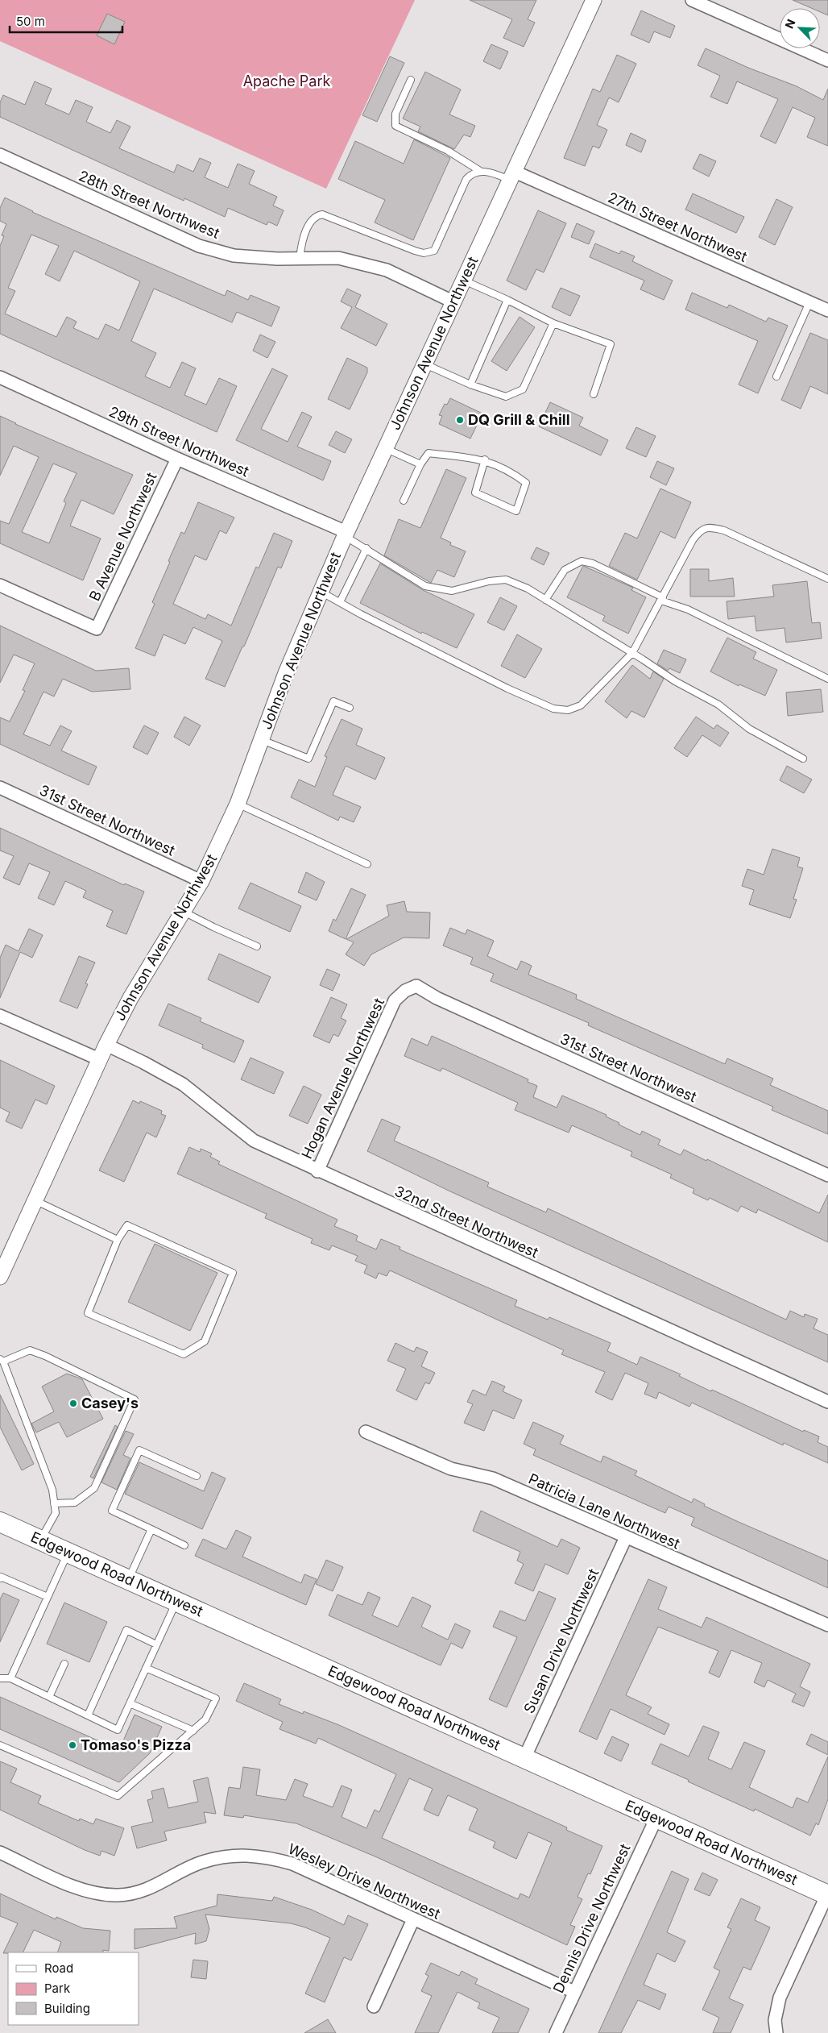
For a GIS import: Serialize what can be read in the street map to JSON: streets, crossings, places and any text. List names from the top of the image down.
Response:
{
  "streets": {
    "main road": ["Edgewood Road Northwest"],
    "street": [
      "28th Street Northwest",
      "27th Street Northwest",
      "Johnson Avenue Northwest",
      "29th Street Northwest",
      "B Avenue Northwest",
      "31st Street Northwest",
      "Hogan Avenue Northwest",
      "32nd Street Northwest",
      "Patricia Lane Northwest",
      "Susan Drive Northwest",
      "Wesley Drive Northwest",
      "Dennis Drive Northwest"
    ]
  },
  "crossings": [
    ["28th Street Northwest", "Johnson Avenue Northwest"],
    ["27th Street Northwest", "Johnson Avenue Northwest"],
    ["Johnson Avenue Northwest", "29th Street Northwest"],
    ["Johnson Avenue Northwest", "31st Street Northwest"],
    ["Johnson Avenue Northwest", "32nd Street Northwest"],
    ["29th Street Northwest", "B Avenue Northwest"],
    ["31st Street Northwest", "Hogan Avenue Northwest"],
    ["Hogan Avenue Northwest", "32nd Street Northwest"],
    ["Patricia Lane Northwest", "Susan Drive Northwest"],
    ["Edgewood Road Northwest", "Susan Drive Northwest"],
    ["Edgewood Road Northwest", "Dennis Drive Northwest"],
    ["Wesley Drive Northwest", "Dennis Drive Northwest"]
  ],
  "parks": ["Apache Park"],
  "places": ["DQ Grill & Chill", "Casey's", "Tomaso's Pizza"],
  "legend": ["Road", "Park", "Building"],
  "scale_bar": "50 m",
  "north": "top left"
}
